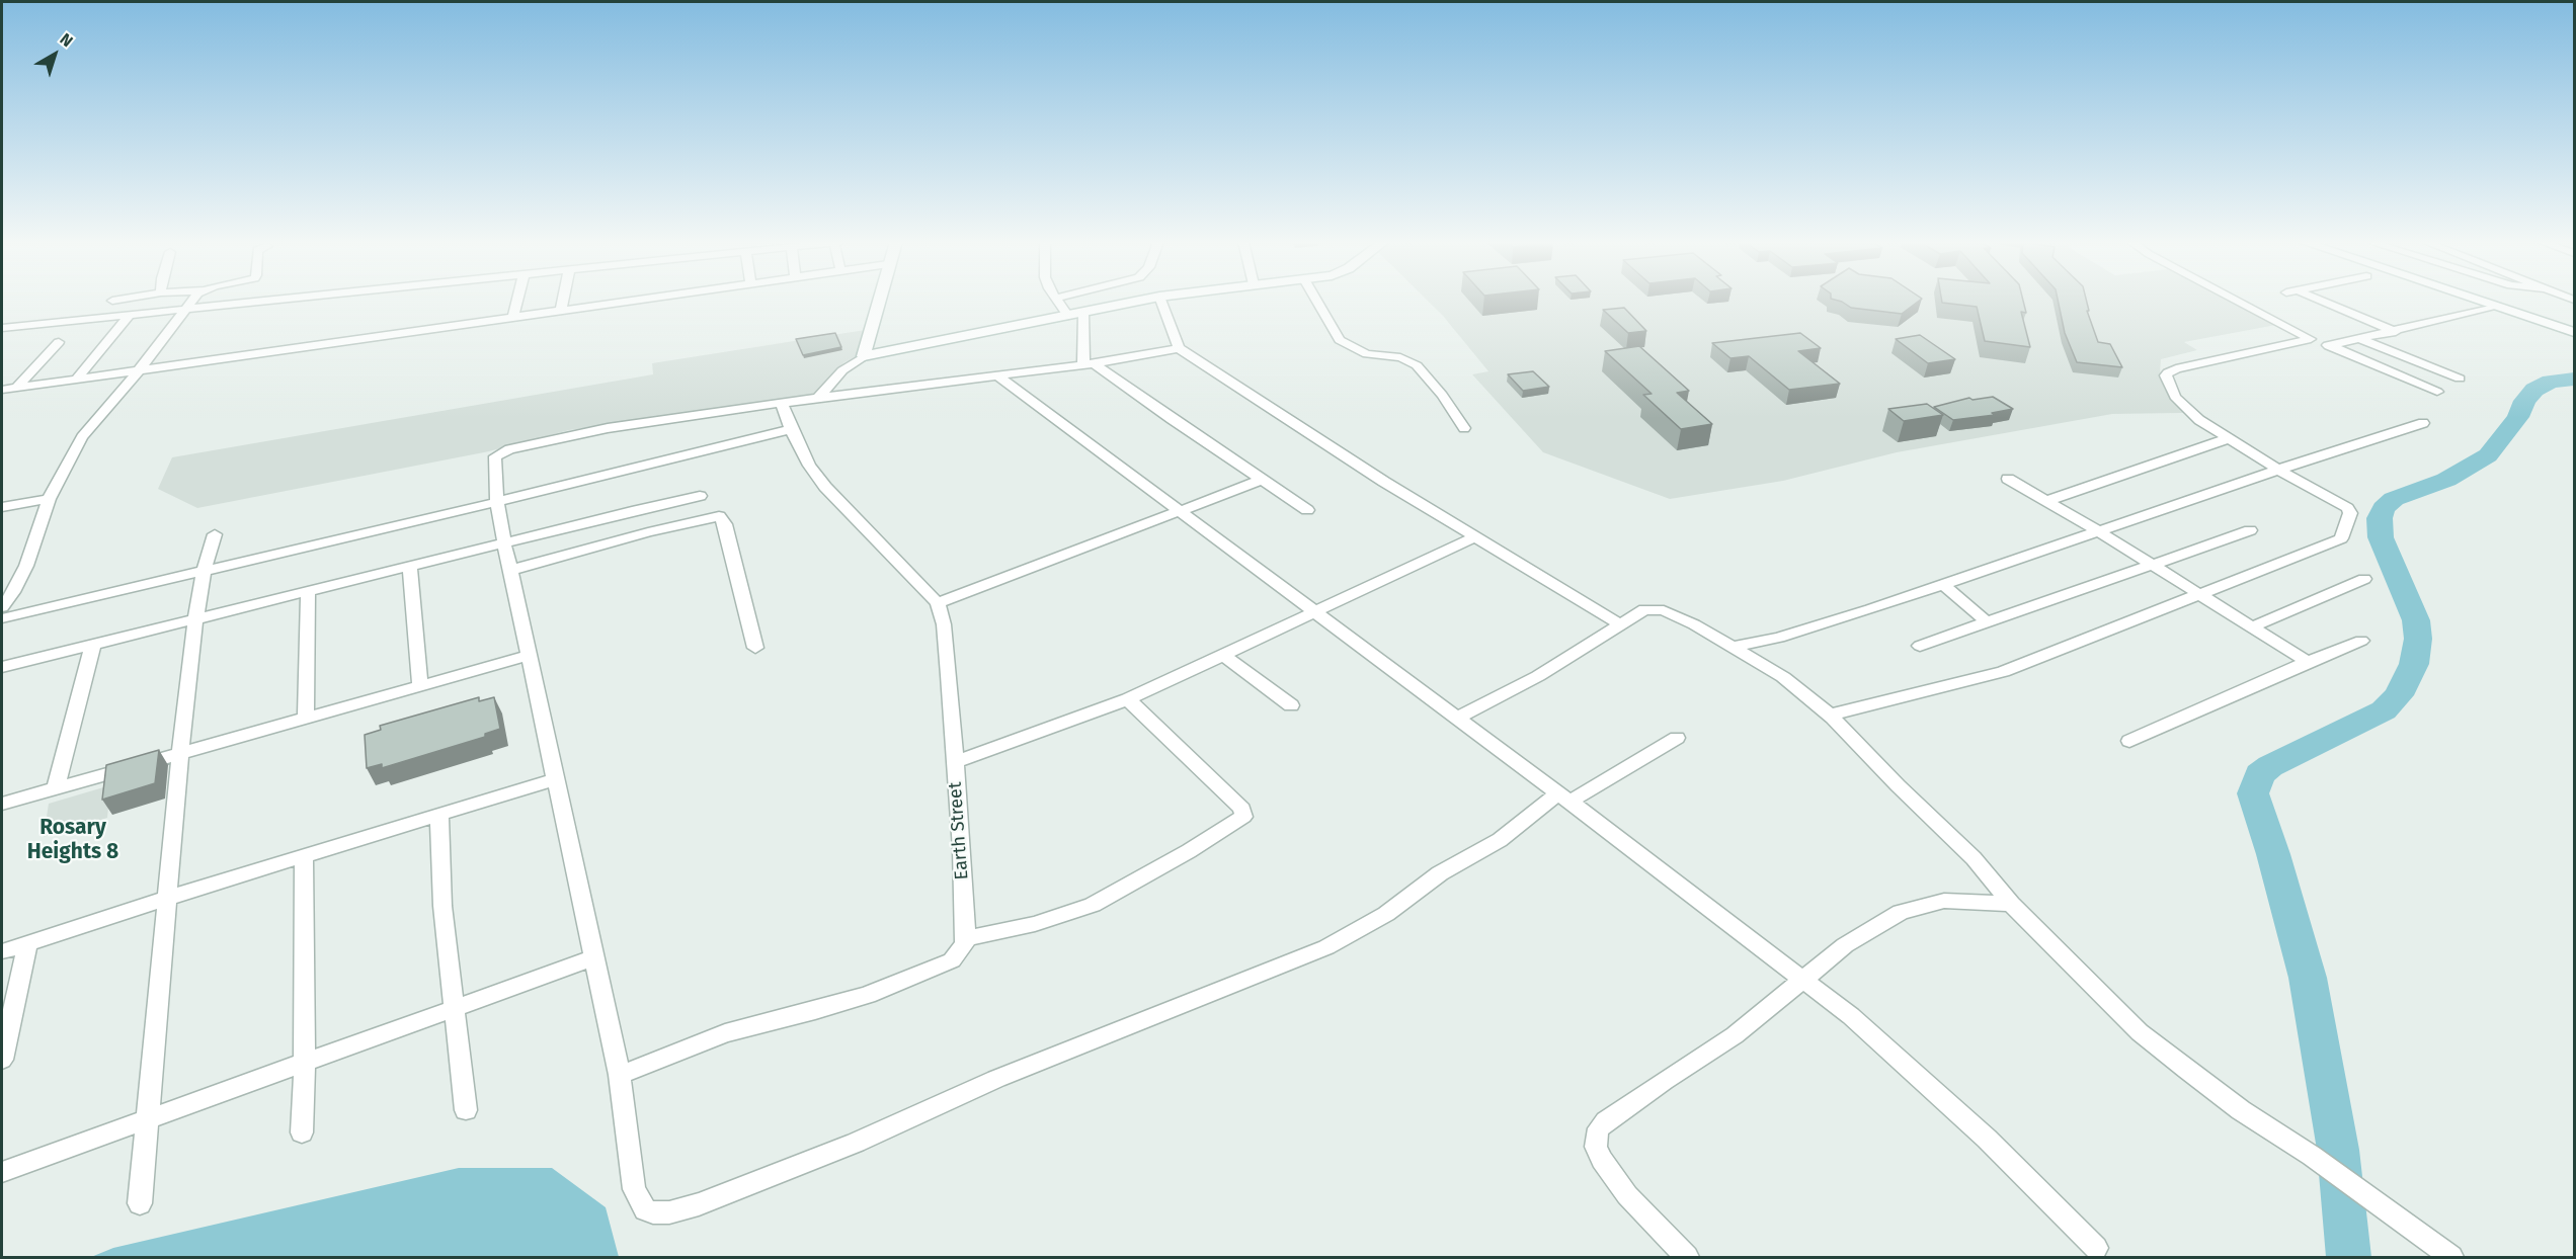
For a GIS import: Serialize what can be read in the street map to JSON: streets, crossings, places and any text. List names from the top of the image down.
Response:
{
  "streets": {
    "street": ["Earth Street"]
  },
  "districts": ["Rosary Heights 8"],
  "north": "top right"
}
